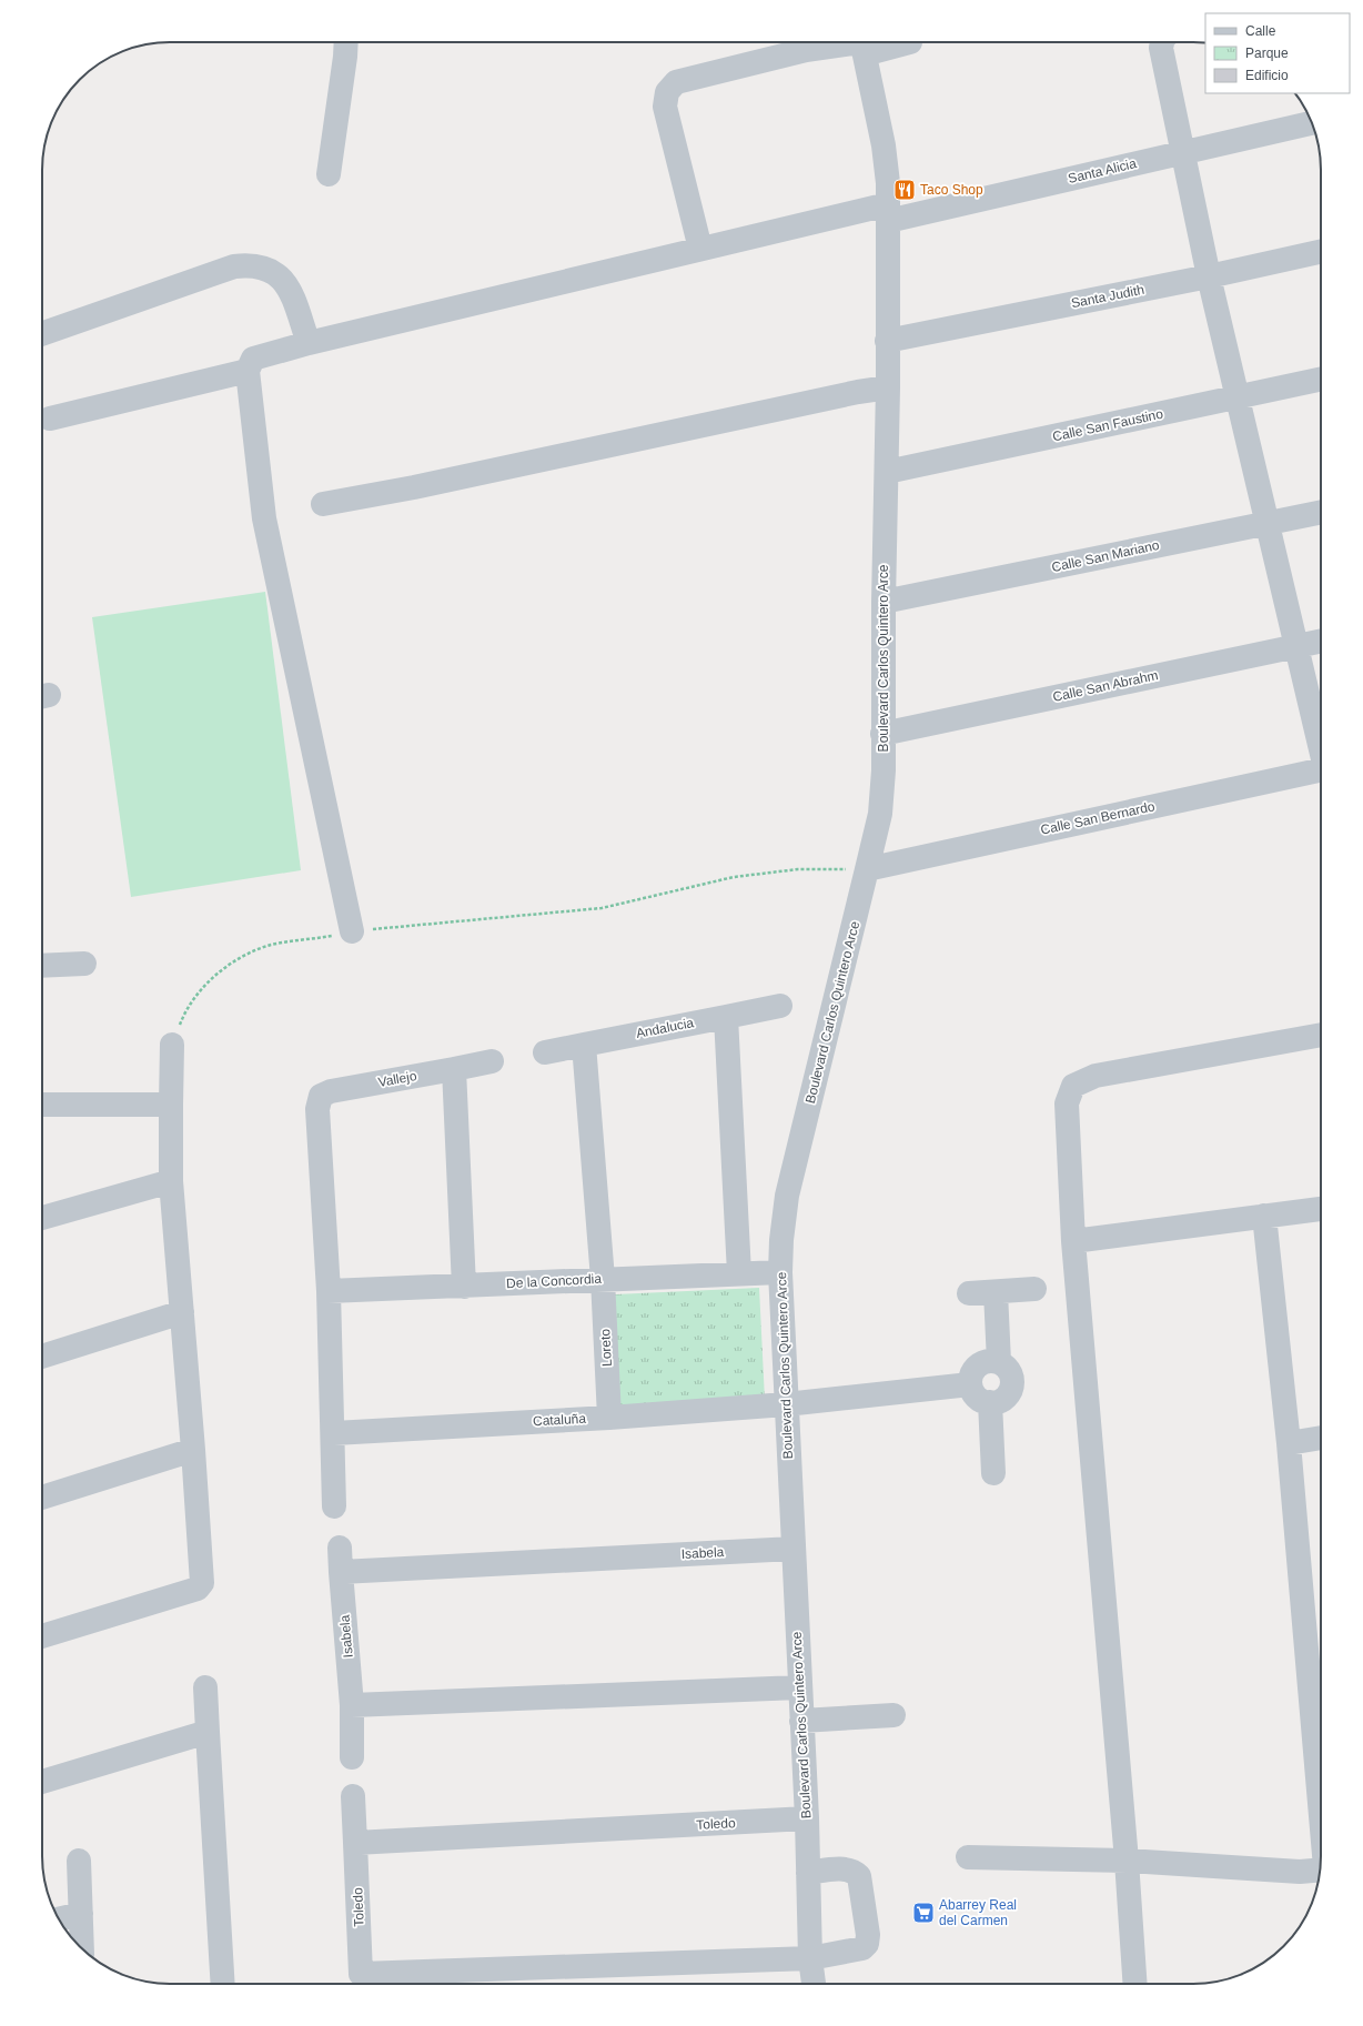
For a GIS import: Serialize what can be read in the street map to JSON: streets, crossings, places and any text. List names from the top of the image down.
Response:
{
  "streets": {
    "street": [
      "Santa Alicia",
      "Santa Judith",
      "Calle San Faustino",
      "Calle San Mariano",
      "Boulevard Carlos Quintero Arce",
      "Calle San Abrahm",
      "Calle San Bernardo",
      "Andalucia",
      "Vallejo",
      "De la Concordia",
      "Loreto",
      "Cataluña",
      "Isabela",
      "Toledo"
    ]
  },
  "crossings": [
    ["Santa Alicia", "Boulevard Carlos Quintero Arce"],
    ["Santa Judith", "Boulevard Carlos Quintero Arce"],
    ["Calle San Faustino", "Boulevard Carlos Quintero Arce"],
    ["Calle San Mariano", "Boulevard Carlos Quintero Arce"],
    ["Boulevard Carlos Quintero Arce", "Calle San Abrahm"],
    ["Boulevard Carlos Quintero Arce", "Calle San Bernardo"],
    ["Boulevard Carlos Quintero Arce", "De la Concordia"],
    ["Boulevard Carlos Quintero Arce", "Cataluña"],
    ["Boulevard Carlos Quintero Arce", "Isabela"],
    ["Boulevard Carlos Quintero Arce", "Toledo"],
    ["Vallejo", "De la Concordia"],
    ["De la Concordia", "Loreto"],
    ["Loreto", "Cataluña"]
  ],
  "places": {
    "restaurant": ["Taco Shop"],
    "supermarket": ["Abarrey Real del Carmen"]
  },
  "legend": ["Calle", "Parque", "Edificio"]
}
